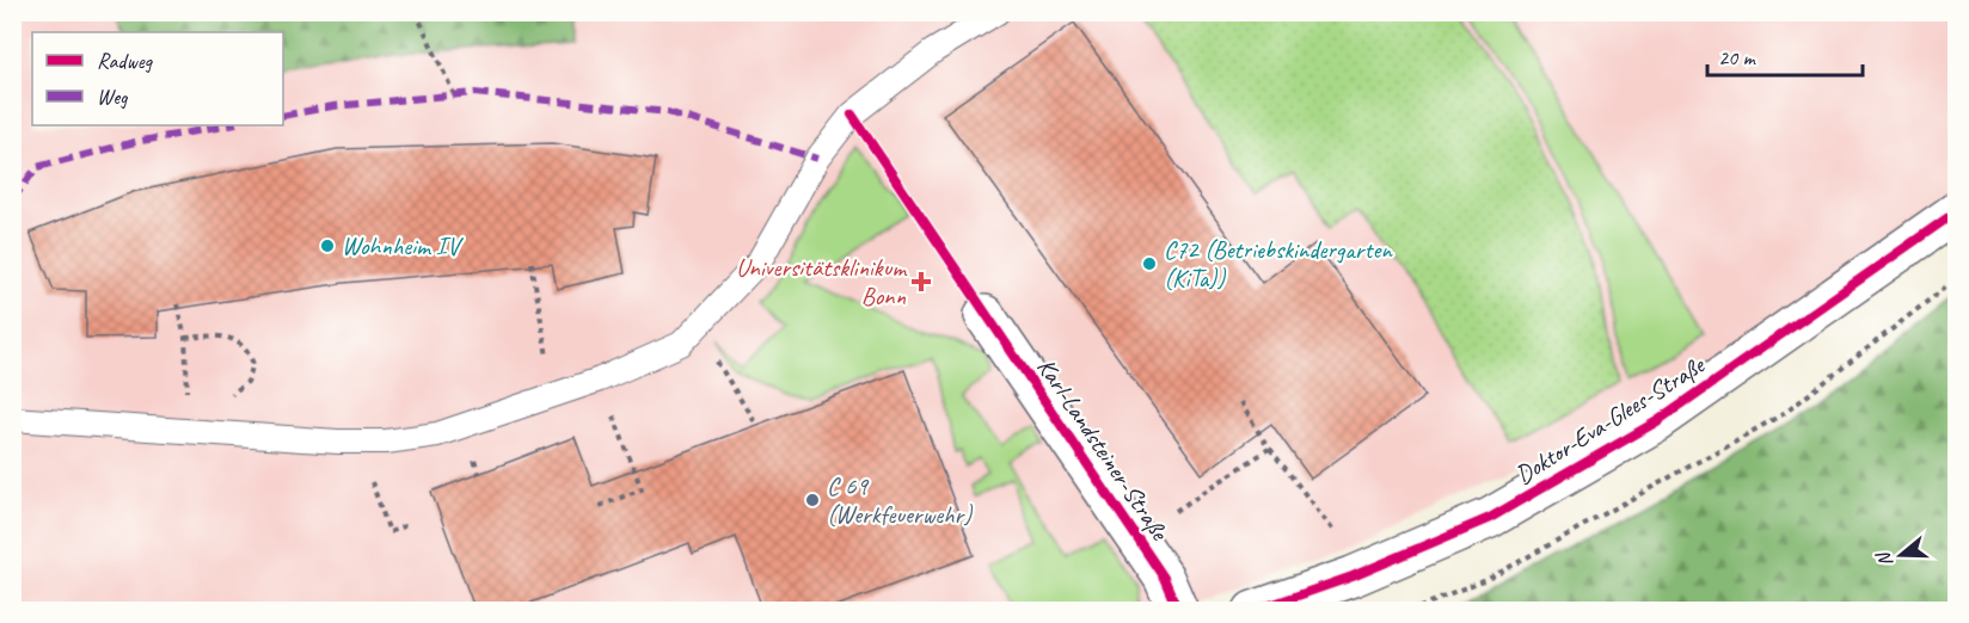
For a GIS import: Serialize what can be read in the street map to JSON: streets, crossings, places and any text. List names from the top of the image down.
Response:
{
  "streets": {
    "street": ["Doktor-Eva-Glees-Straße", "Karl-Landsteiner-Straße"]
  },
  "places": {
    "other": ["Wohnheim IV", "C72 (Betriebskindergarten (KiTa))", "C 69 (Werkfeuerwehr)"],
    "health": ["Universitätsklinikum Bonn"]
  },
  "legend": ["Radweg", "Weg"],
  "scale_bar": "20 m",
  "north": "left"
}
